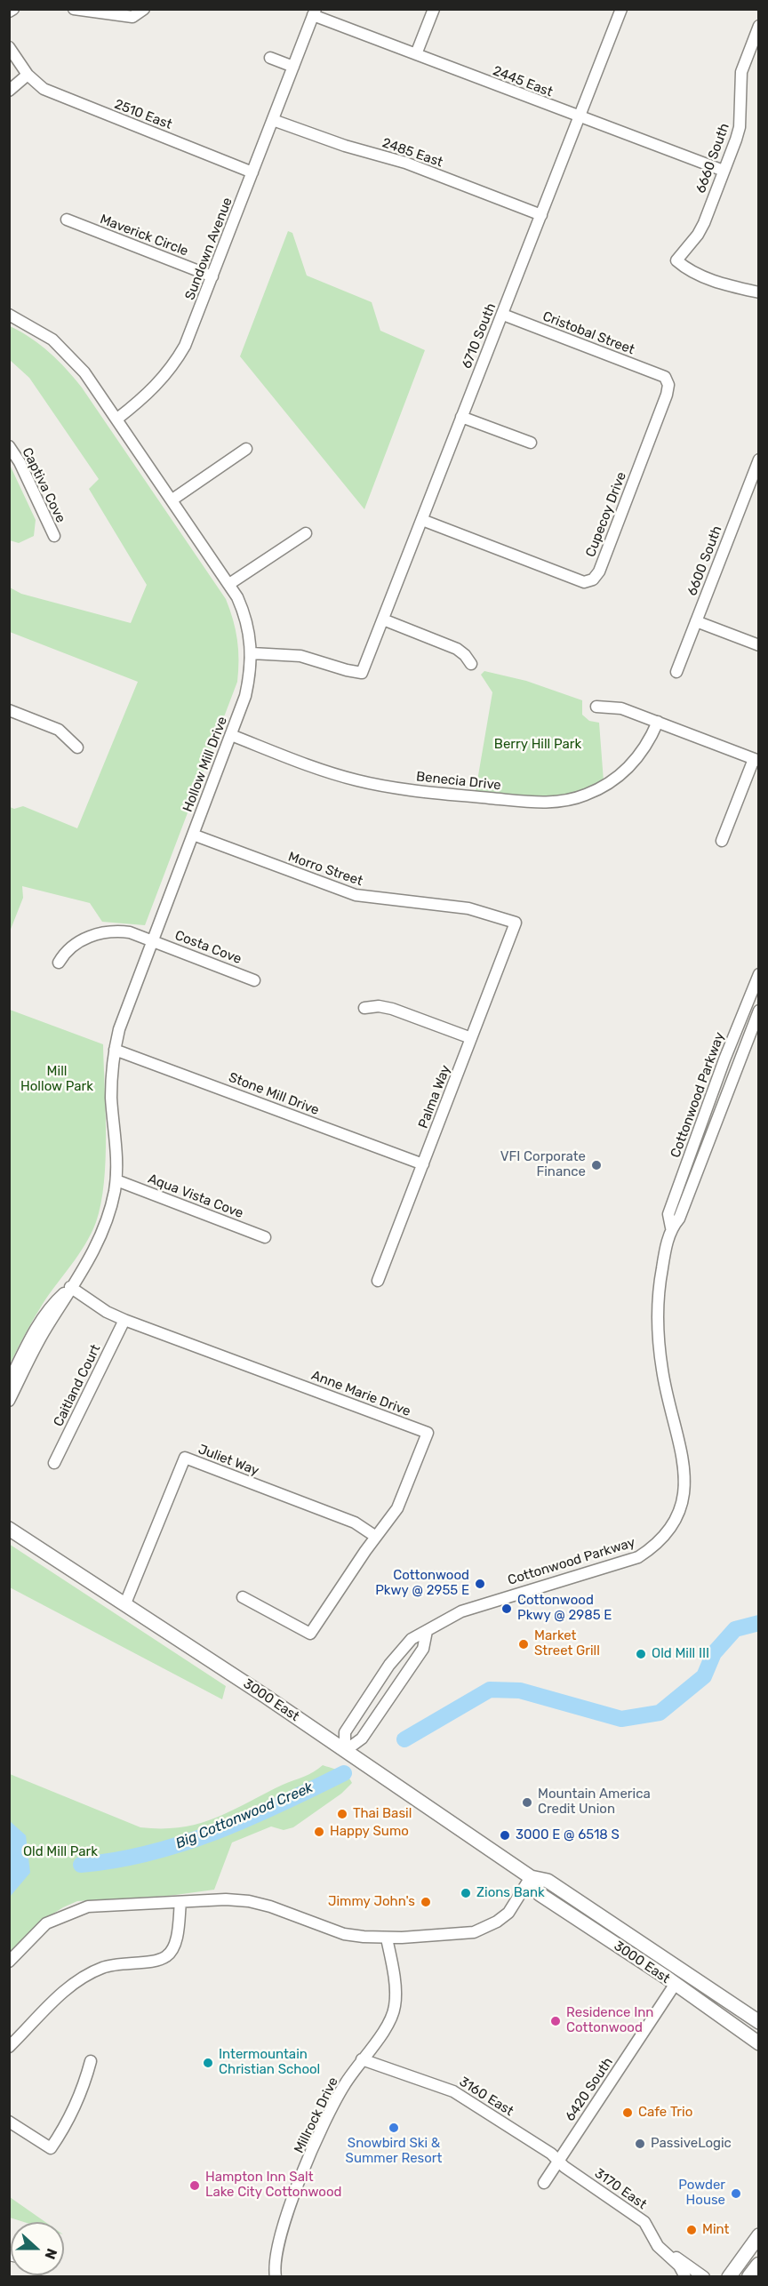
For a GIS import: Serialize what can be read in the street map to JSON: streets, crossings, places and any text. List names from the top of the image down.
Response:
{
  "streets": {
    "main road": ["3000 East"],
    "street": [
      "2445 East",
      "2510 East",
      "2485 East",
      "6660 South",
      "Maverick Circle",
      "Sundown Avenue",
      "Cristobal Street",
      "6710 South",
      "Captiva Cove",
      "Cupecoy Drive",
      "6600 South",
      "Hollow Mill Drive",
      "Benecia Drive",
      "Morro Street",
      "Costa Cove",
      "Stone Mill Drive",
      "Cottonwood Parkway",
      "Palma Way",
      "Aqua Vista Cove",
      "Caitland Court",
      "Anne Marie Drive",
      "Juliet Way",
      "6420 South",
      "3160 East",
      "Millrock Drive",
      "3170 East"
    ]
  },
  "crossings": [
    ["2445 East", "6660 South"],
    ["2445 East", "Sundown Avenue"],
    ["2445 East", "6710 South"],
    ["2510 East", "Sundown Avenue"],
    ["2485 East", "Sundown Avenue"],
    ["2485 East", "6710 South"],
    ["Maverick Circle", "Sundown Avenue"],
    ["Sundown Avenue", "Hollow Mill Drive"],
    ["Cristobal Street", "6710 South"],
    ["Cristobal Street", "Cupecoy Drive"],
    ["6710 South", "Cupecoy Drive"],
    ["6710 South", "Hollow Mill Drive"],
    ["Hollow Mill Drive", "Benecia Drive"],
    ["Hollow Mill Drive", "Morro Street"],
    ["Hollow Mill Drive", "Costa Cove"],
    ["Hollow Mill Drive", "Stone Mill Drive"],
    ["Hollow Mill Drive", "Aqua Vista Cove"],
    ["Hollow Mill Drive", "Anne Marie Drive"],
    ["Morro Street", "Palma Way"],
    ["Stone Mill Drive", "Palma Way"],
    ["Cottonwood Parkway", "3000 East"],
    ["Caitland Court", "Anne Marie Drive"],
    ["Anne Marie Drive", "Juliet Way"],
    ["Juliet Way", "3000 East"],
    ["3000 East", "6420 South"],
    ["6420 South", "3160 East"],
    ["6420 South", "3170 East"],
    ["3160 East", "Millrock Drive"],
    ["3160 East", "3170 East"]
  ],
  "water": ["Big Cottonwood Creek"],
  "parks": ["Berry Hill Park", "Mill Hollow Park", "Old Mill Park"],
  "places": [
    "VFI Corporate Finance",
    "Cottonwood Pkwy @ 2955 E",
    "Cottonwood Pkwy @ 2985 E",
    "Market Street Grill",
    "Old Mill III",
    "Mountain America Credit Union",
    "Thai Basil",
    "Happy Sumo",
    "3000 E @ 6518 S",
    "Zions Bank",
    "Jimmy John's",
    "Residence Inn Cottonwood",
    "Intermountain Christian School",
    "Cafe Trio",
    "Snowbird Ski & Summer Resort",
    "PassiveLogic",
    "Hampton Inn Salt Lake City Cottonwood",
    "Powder House",
    "Mint"
  ],
  "north": "right"
}
